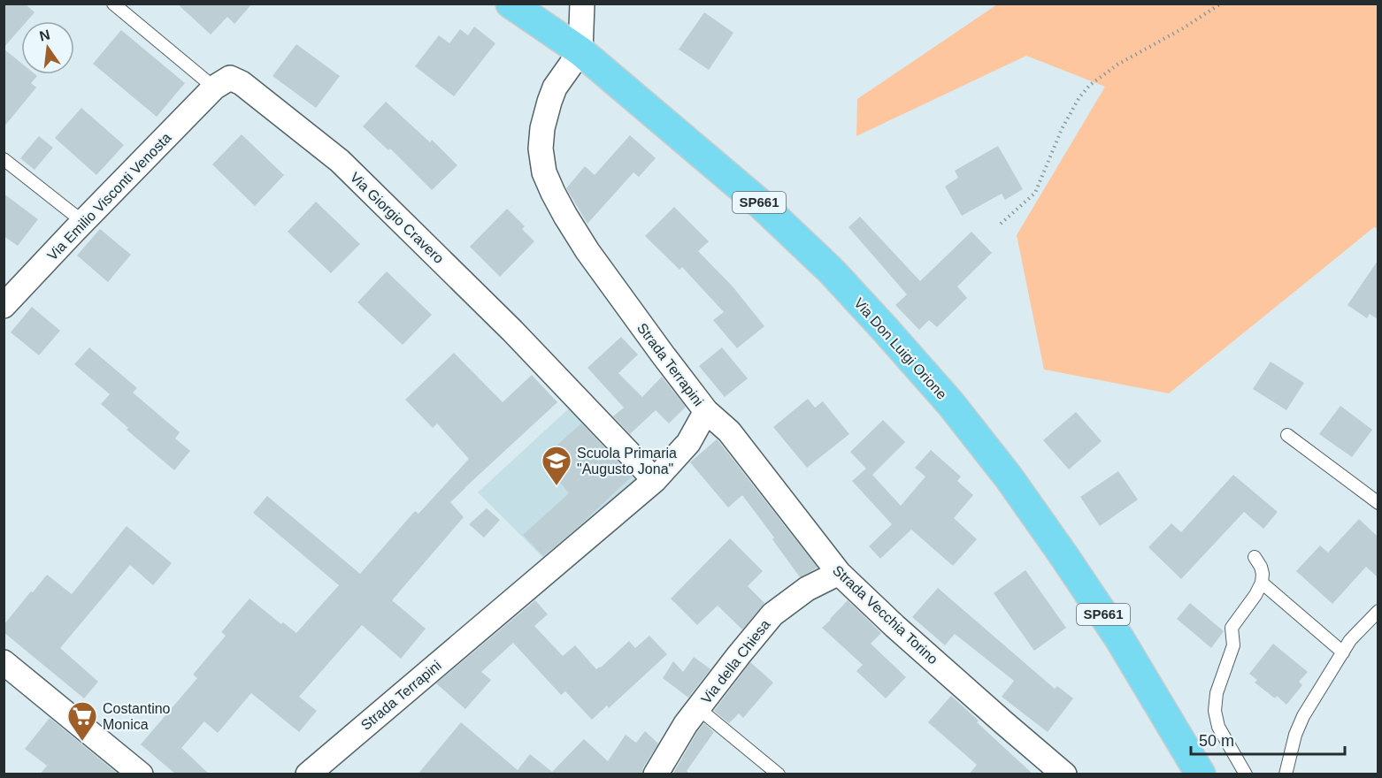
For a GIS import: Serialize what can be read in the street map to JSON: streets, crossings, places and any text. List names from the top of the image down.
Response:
{
  "streets": {
    "main road": ["SP661", "Via Don Luigi Orione"],
    "street": [
      "Via Emilio Visconti Venosta",
      "Via Giorgio Cravero",
      "Strada Terrapini",
      "Strada Vecchia Torino",
      "Via della Chiesa"
    ]
  },
  "crossings": [
    ["Via Emilio Visconti Venosta", "Via Giorgio Cravero"],
    ["Via Giorgio Cravero", "Strada Terrapini"],
    ["Via Don Luigi Orione", "Strada Terrapini"],
    ["Strada Terrapini", "Strada Vecchia Torino"],
    ["Strada Vecchia Torino", "Via della Chiesa"]
  ],
  "places": {
    "school or university": ["Scuola Primaria \"Augusto Jona\""],
    "supermarket": ["Costantino Monica"]
  },
  "scale_bar": "50 m",
  "north": "top"
}
